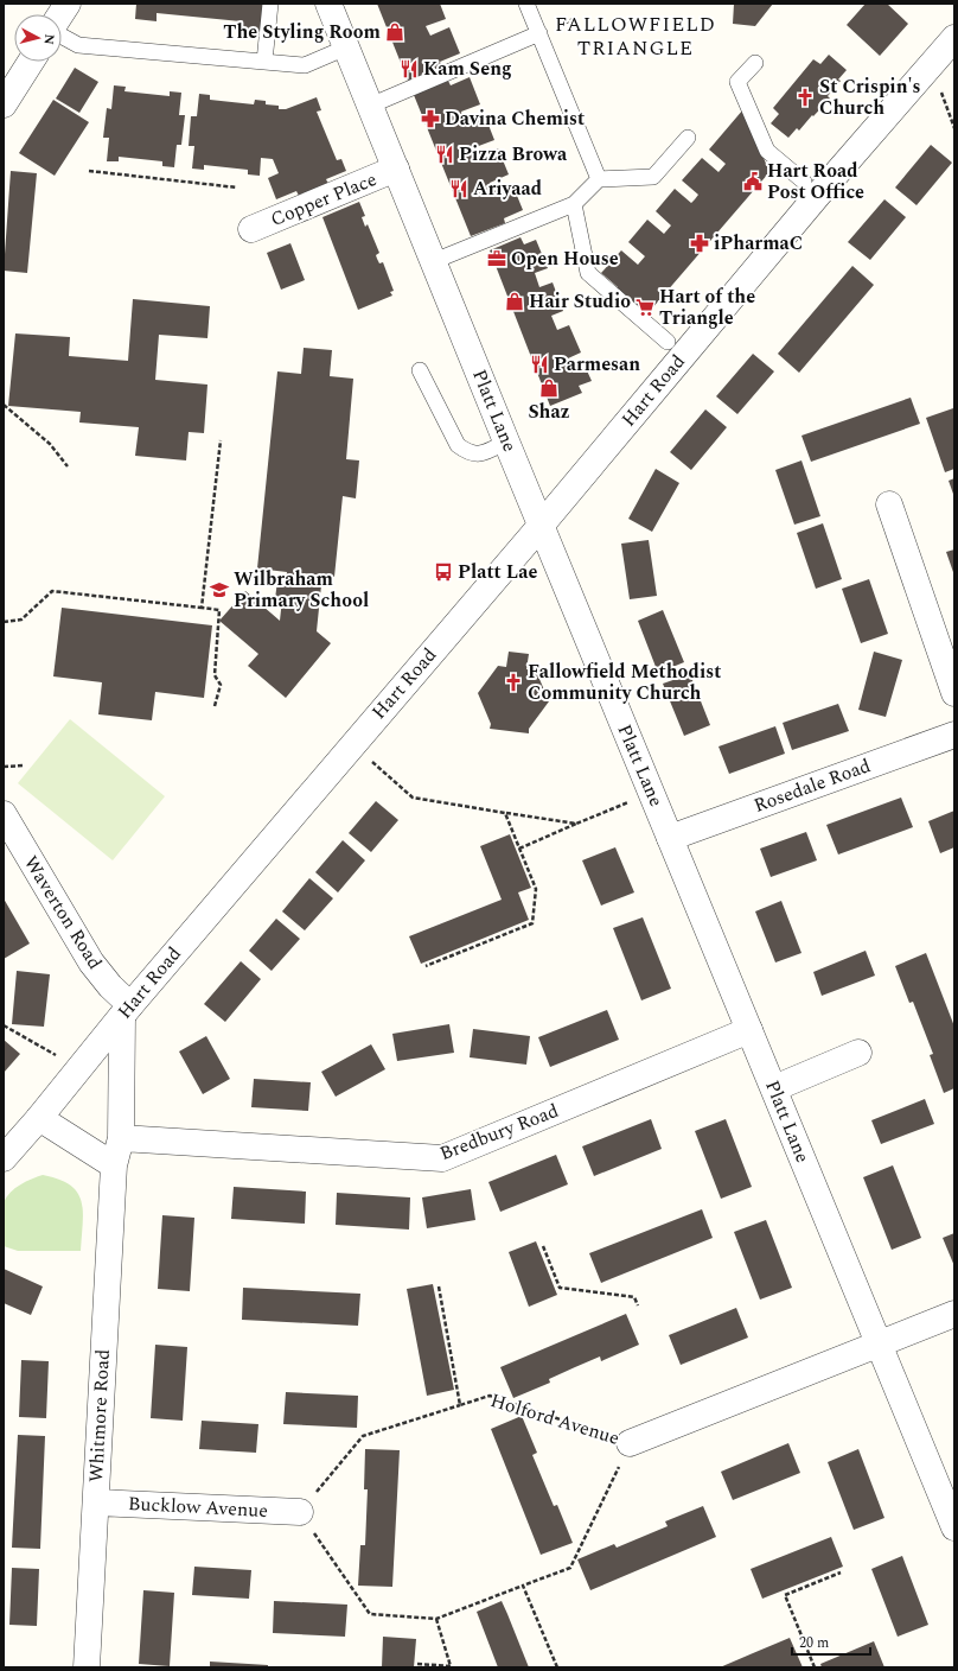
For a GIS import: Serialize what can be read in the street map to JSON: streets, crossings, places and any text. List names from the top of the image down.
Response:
{
  "streets": {
    "street": [
      "Copper Place",
      "Hart Road",
      "Platt Lane",
      "Rosedale Road",
      "Waverton Road",
      "Bredbury Road",
      "Whitmore Road",
      "Holford Avenue",
      "Bucklow Avenue"
    ]
  },
  "crossings": [
    ["Copper Place", "Platt Lane"],
    ["Hart Road", "Platt Lane"],
    ["Hart Road", "Waverton Road"],
    ["Hart Road", "Whitmore Road"],
    ["Platt Lane", "Rosedale Road"],
    ["Platt Lane", "Bredbury Road"],
    ["Platt Lane", "Holford Avenue"],
    ["Waverton Road", "Whitmore Road"],
    ["Bredbury Road", "Whitmore Road"],
    ["Whitmore Road", "Bucklow Avenue"]
  ],
  "districts": ["FALLOWFIELD TRIANGLE"],
  "places": {
    "shop": ["The Styling Room", "Hair Studio", "Shaz"],
    "restaurant": [
      "Kam Seng",
      "Pizza Browa",
      "Ariyaad",
      "Parmesan"
    ],
    "church": ["St Crispin's Church", "Fallowfield Methodist Community Church"],
    "pharmacy": ["Davina Chemist", "iPharmaC"],
    "public building": ["Hart Road Post Office"],
    "office": ["Open House"],
    "supermarket": ["Hart of the Triangle"],
    "bus stop": ["Platt Lae"],
    "school or university": ["Wilbraham Primary School"]
  },
  "scale_bar": "20 m",
  "north": "right"
}
